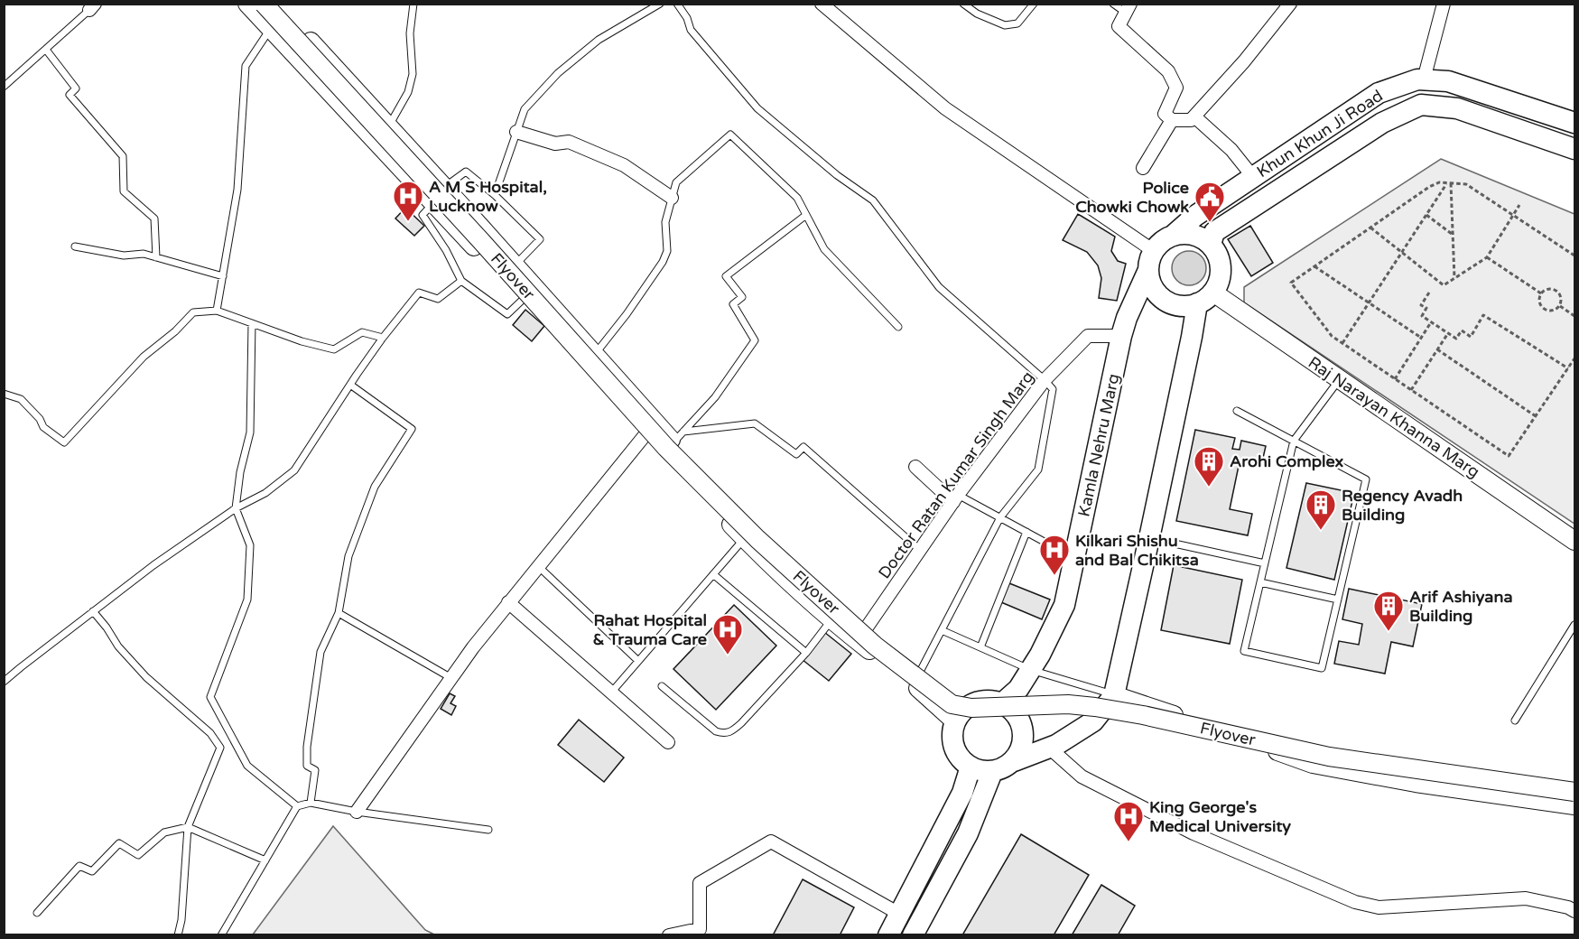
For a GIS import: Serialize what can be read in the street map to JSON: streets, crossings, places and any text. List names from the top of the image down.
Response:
{
  "streets": {
    "main road": [
      "Khun Khun Ji Road",
      "Flyover",
      "Raj Narayan Khanna Marg",
      "Kamla Nehru Marg"
    ],
    "street": ["Doctor Ratan Kumar Singh Marg"]
  },
  "crossings": [
    ["Khun Khun Ji Road", "Raj Narayan Khanna Marg"],
    ["Khun Khun Ji Road", "Kamla Nehru Marg"],
    ["Raj Narayan Khanna Marg", "Kamla Nehru Marg"],
    ["Kamla Nehru Marg", "Doctor Ratan Kumar Singh Marg"]
  ],
  "places": {
    "hospital": [
      "A M S Hospital, Lucknow",
      "Kilkari Shishu and Bal Chikitsa",
      "Rahat Hospital & Trauma Care",
      "King George's Medical University"
    ],
    "public building": ["Police Chowki Chowk"],
    "building": ["Arohi Complex", "Regency Avadh Building", "Arif Ashiyana Building"]
  }
}
